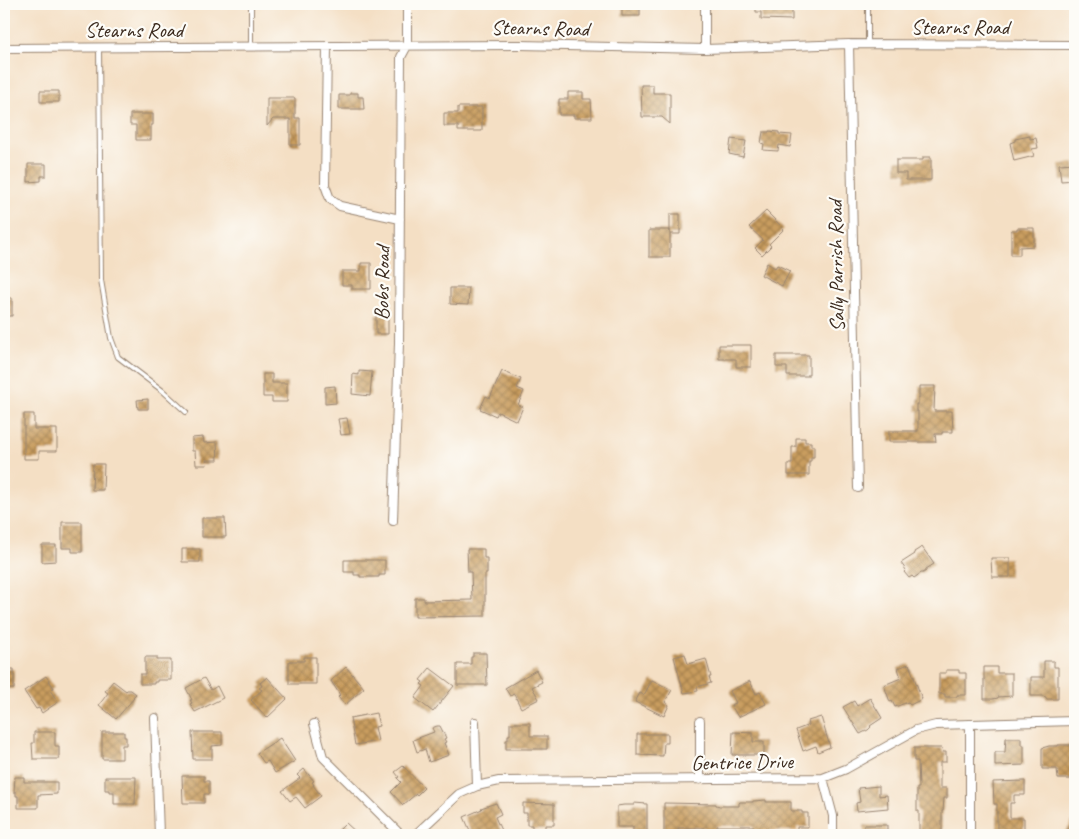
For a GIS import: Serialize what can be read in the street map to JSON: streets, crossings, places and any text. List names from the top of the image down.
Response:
{
  "streets": {
    "street": [
      "Stearns Road",
      "Sally Parrish Road",
      "Bobs Road",
      "Gentrice Drive"
    ]
  },
  "crossings": [
    ["Stearns Road", "Sally Parrish Road"],
    ["Stearns Road", "Bobs Road"]
  ]
}
